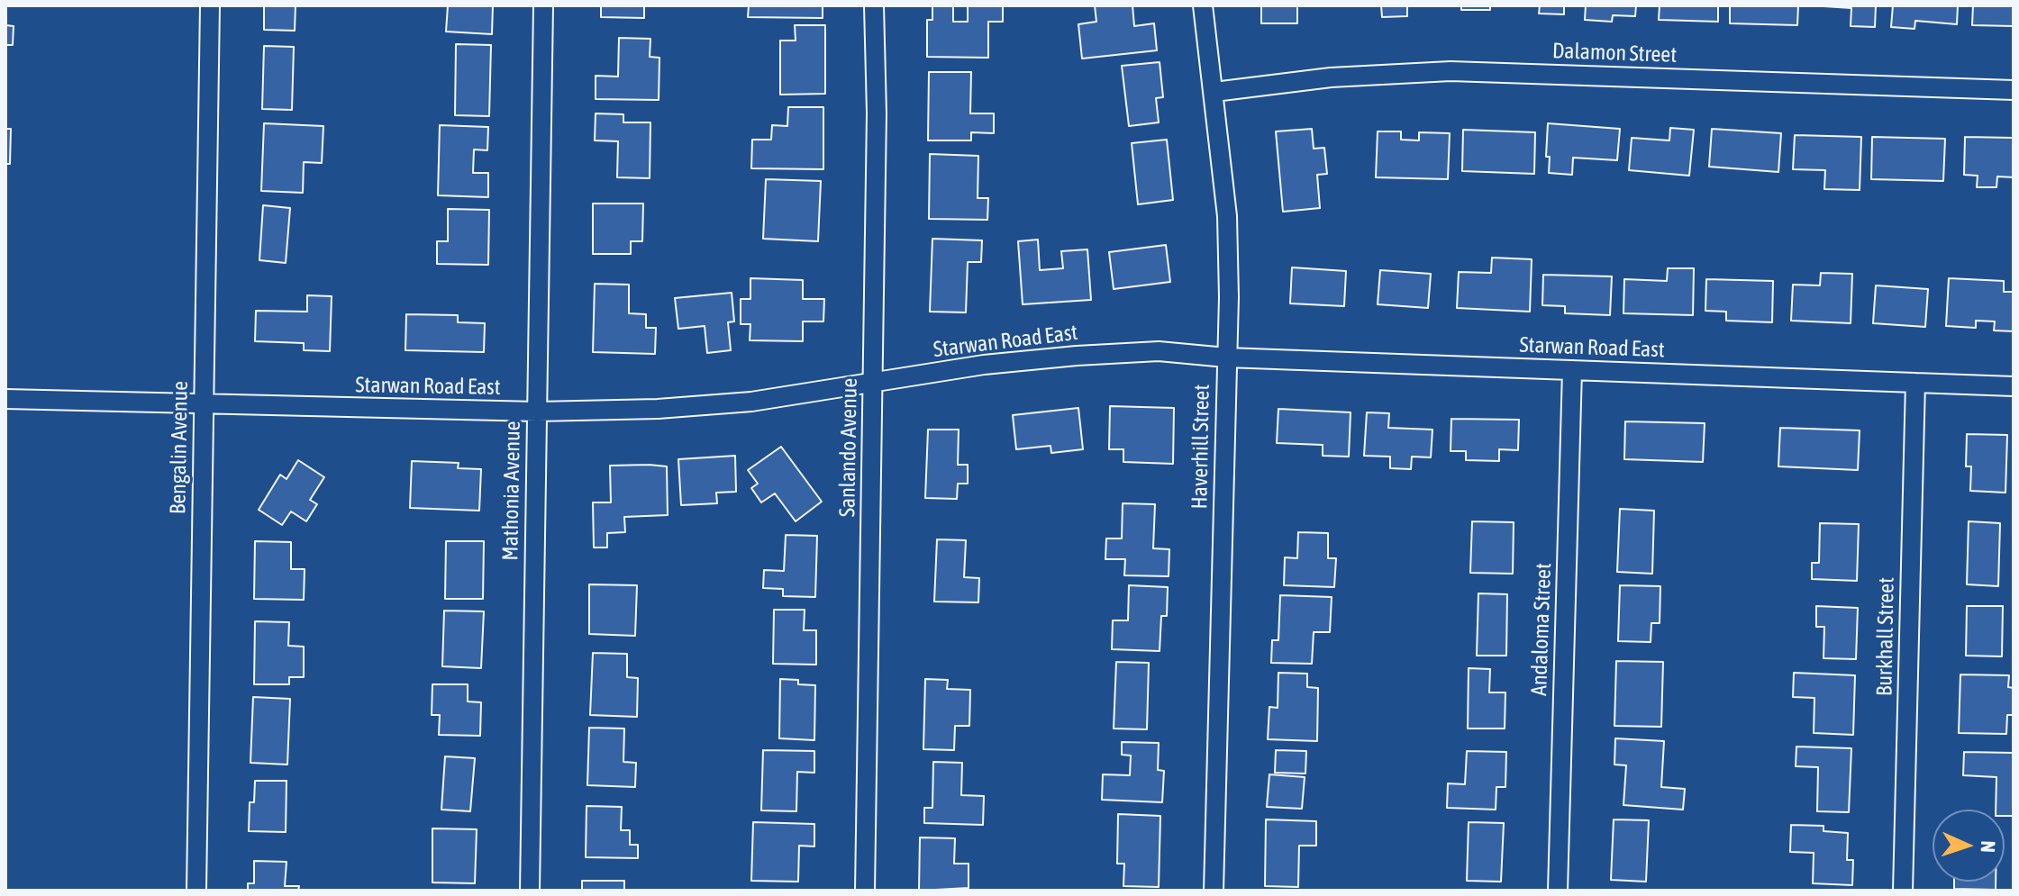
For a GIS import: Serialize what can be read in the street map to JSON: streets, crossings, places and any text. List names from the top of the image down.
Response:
{
  "streets": {
    "street": [
      "Dalamon Street",
      "Starwan Road East",
      "Haverhill Street",
      "Bengalin Avenue",
      "Sanlando Avenue",
      "Mathonia Avenue",
      "Andaloma Street",
      "Burkhall Street"
    ]
  },
  "crossings": [
    ["Dalamon Street", "Haverhill Street"],
    ["Starwan Road East", "Haverhill Street"],
    ["Starwan Road East", "Bengalin Avenue"],
    ["Starwan Road East", "Sanlando Avenue"],
    ["Starwan Road East", "Mathonia Avenue"],
    ["Starwan Road East", "Andaloma Street"],
    ["Starwan Road East", "Burkhall Street"]
  ],
  "north": "right"
}
